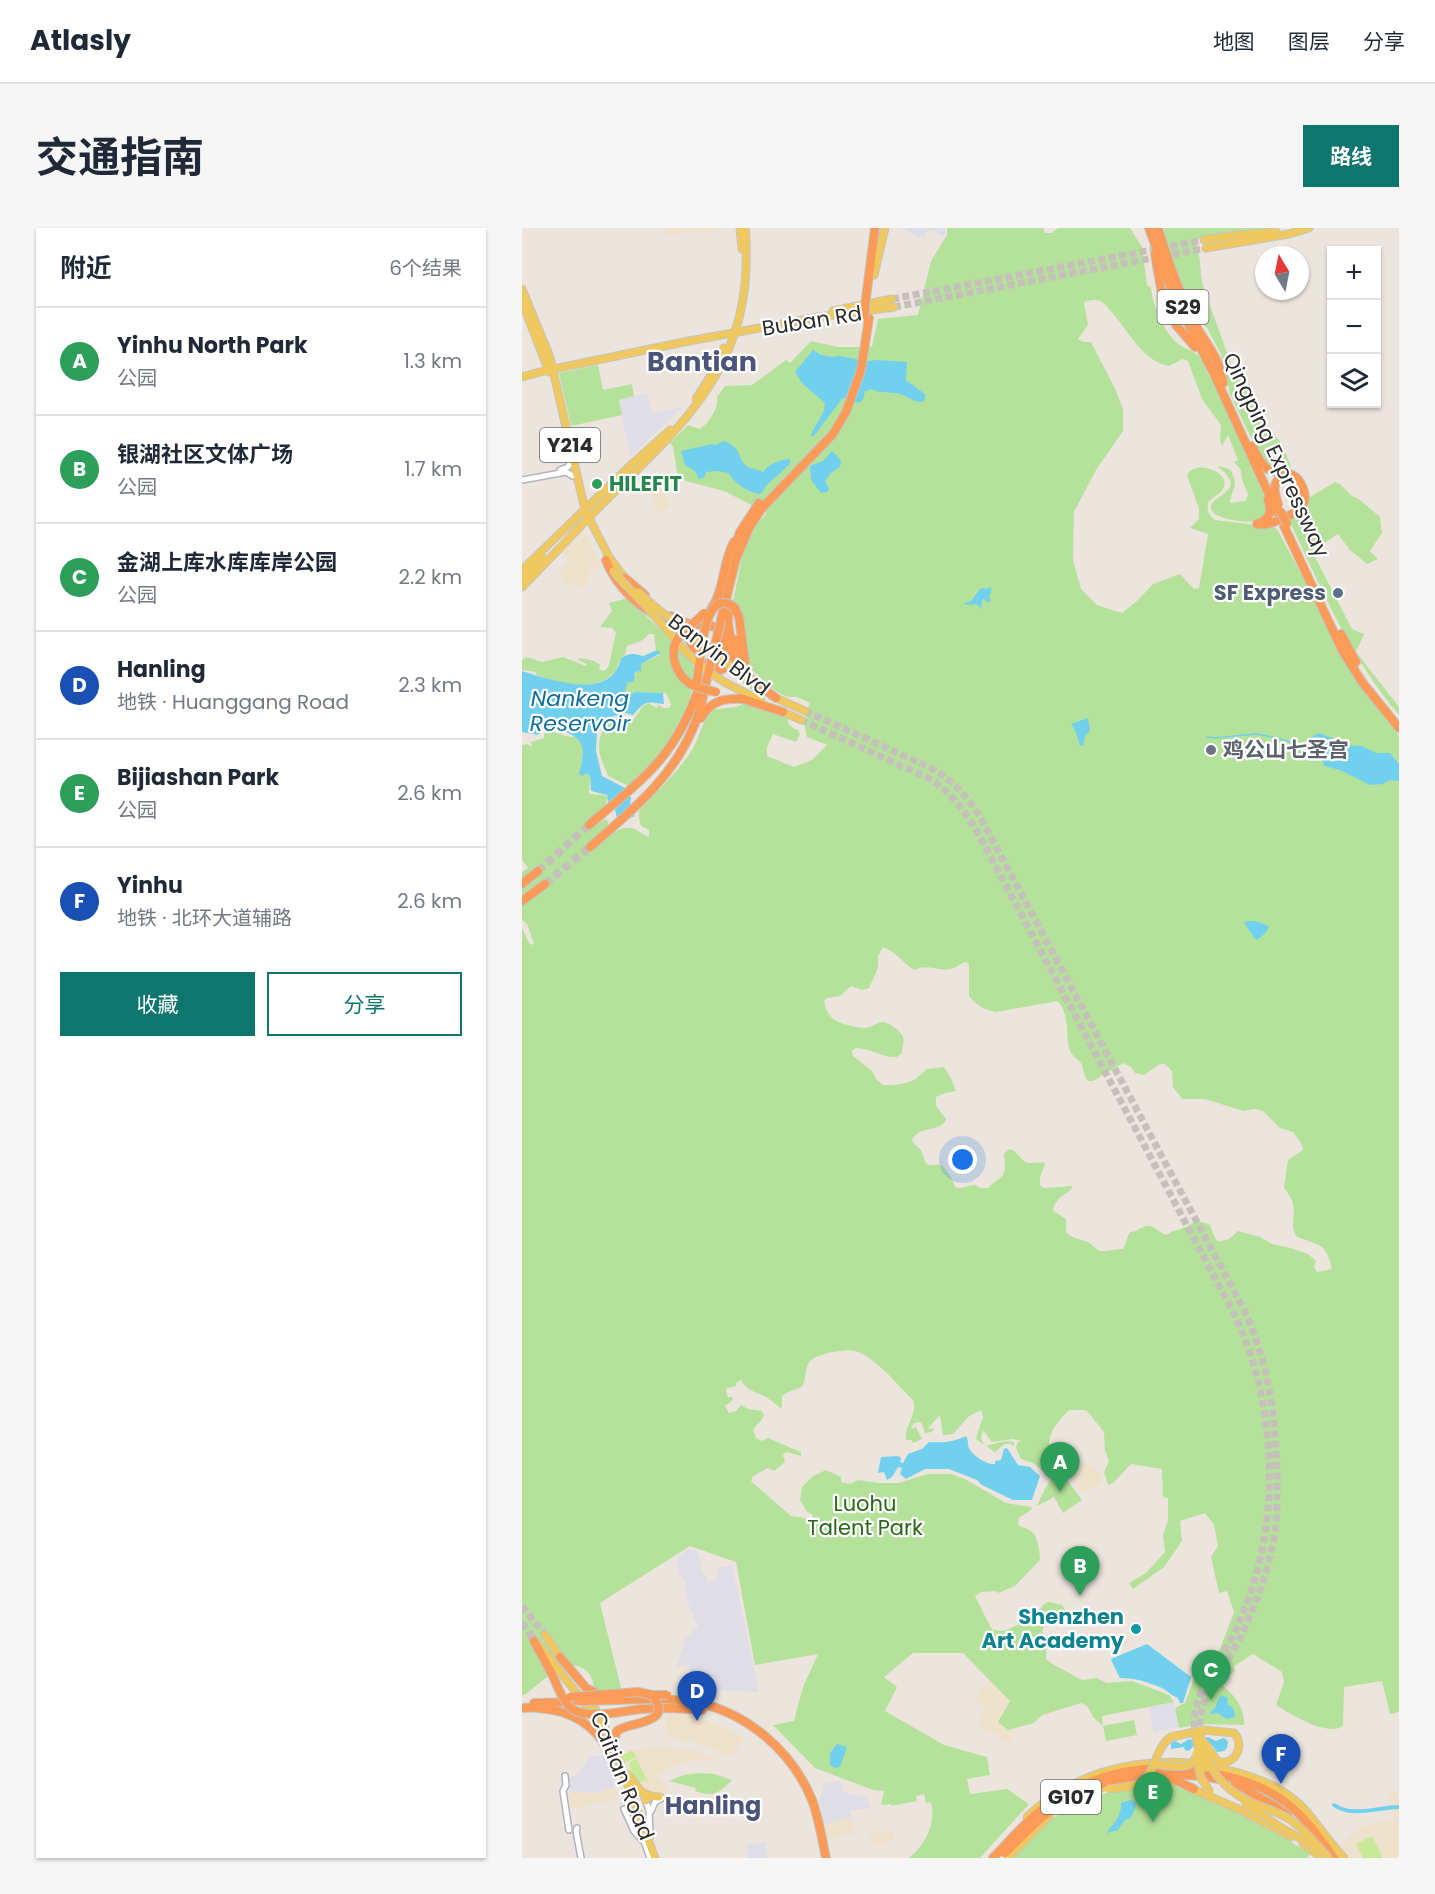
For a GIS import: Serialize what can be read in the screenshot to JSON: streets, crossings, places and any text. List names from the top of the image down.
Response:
{
  "streets": {
    "highway": ["S29", "Qingping Expressway", "G107"],
    "main road": [
      "Buban Rd",
      "Y214",
      "Banyin Blvd",
      "Caitian Road"
    ]
  },
  "crossings": [
    ["Y214", "Banyin Blvd"]
  ],
  "districts": ["Bantian", "Hanling"],
  "water": ["Nankeng Reservoir"],
  "parks": ["Luohu Talent Park"],
  "places": [
    "HILEFIT",
    "SF Express",
    "鸡公山七圣宫",
    "Shenzhen Art Academy"
  ],
  "north": "top",
  "page": {
    "header": "Atlasly",
    "nav": ["地图", "图层", "分享"],
    "title": "交通指南",
    "buttons": [
      "路线",
      ["收藏", "分享"]
    ],
    "heading": ["附近", "6个结果"],
    "map_buttons": ["+", "−"],
    "list": [
      {
        "mark": "A",
        "name": "Yinhu North Park",
        "note": "公园",
        "value": "1.3 km"
      },
      {
        "mark": "B",
        "name": "银湖社区文体广场",
        "note": "公园",
        "value": "1.7 km"
      },
      {
        "mark": "C",
        "name": "金湖上库水库库岸公园",
        "note": "公园",
        "value": "2.2 km"
      },
      {
        "mark": "D",
        "name": "Hanling",
        "note": "地铁 · Huanggang Road",
        "value": "2.3 km"
      },
      {
        "mark": "E",
        "name": "Bijiashan Park",
        "note": "公园",
        "value": "2.6 km"
      },
      {
        "mark": "F",
        "name": "Yinhu",
        "note": "地铁 · 北环大道辅路",
        "value": "2.6 km"
      }
    ],
    "pins": [
      "A",
      "B",
      "C",
      "D",
      "F",
      "E"
    ]
  }
}
